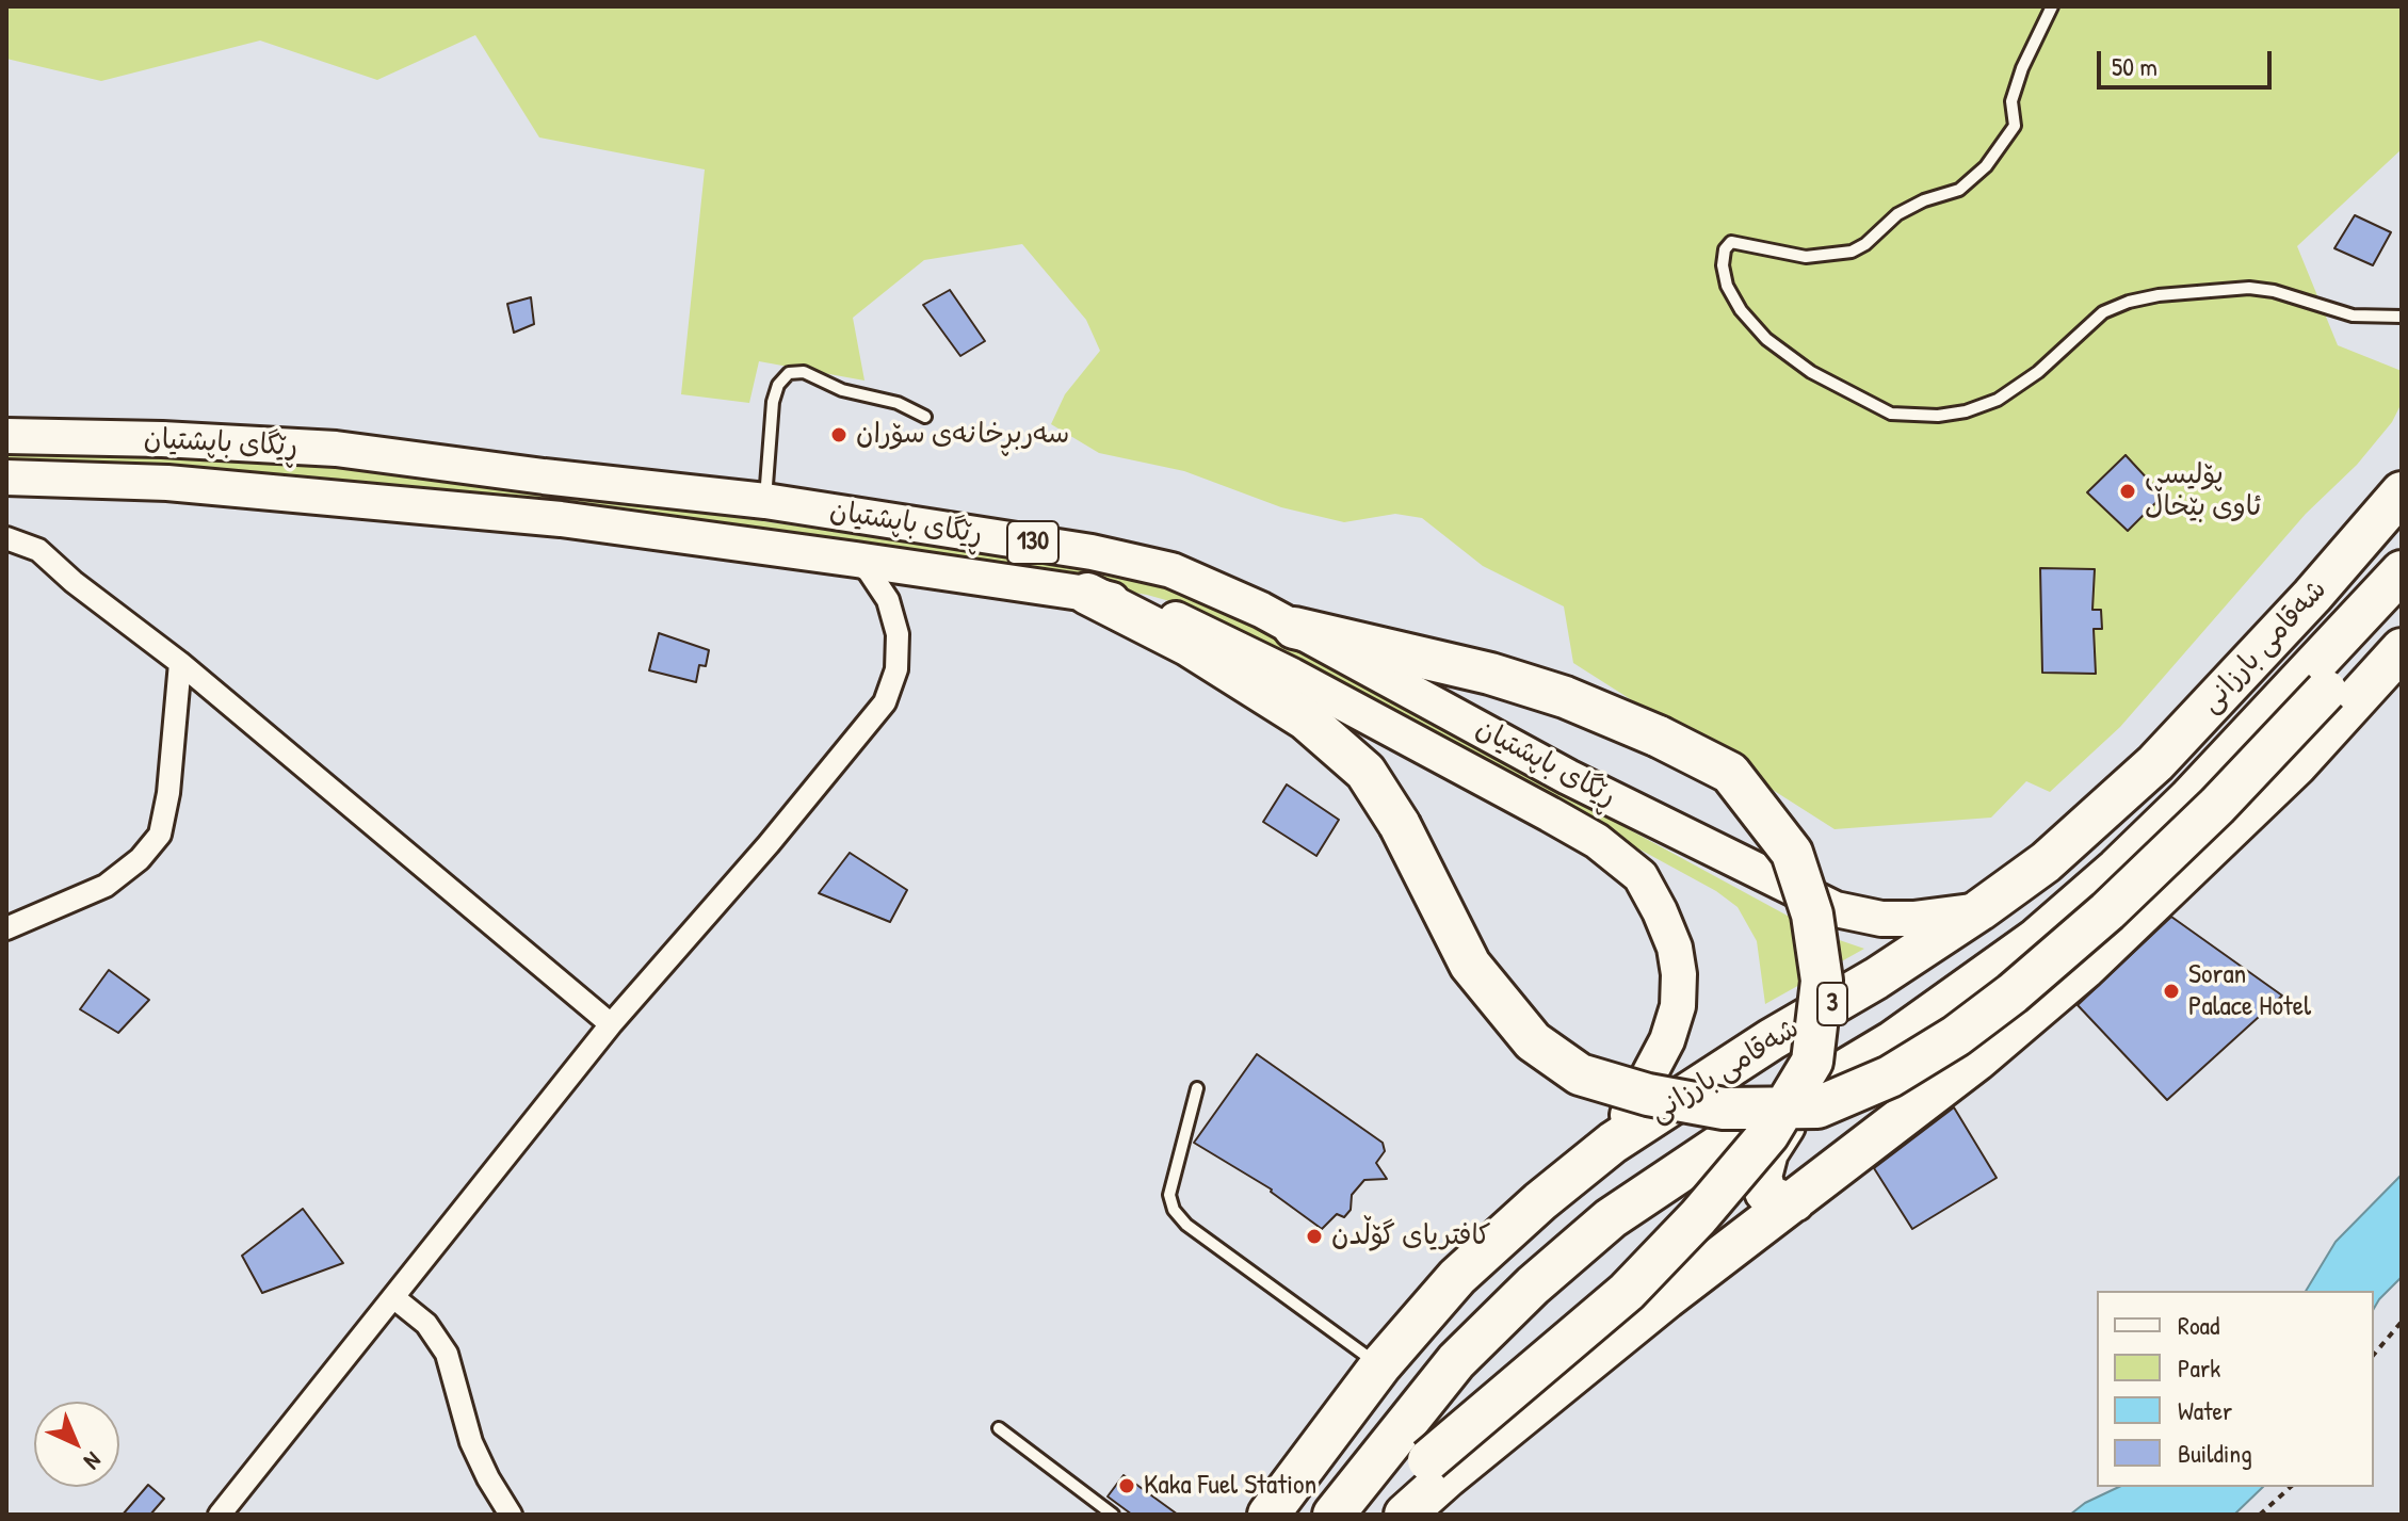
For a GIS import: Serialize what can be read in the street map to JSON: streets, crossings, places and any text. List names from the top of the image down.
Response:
{
  "streets": {
    "highway": ["شەقامی بارزانی", "3"],
    "main road": ["ڕێگای باپشتیان", "130"]
  },
  "crossings": [
    ["ڕێگای باپشتیان", "شەقامی بارزانی"]
  ],
  "places": [
    "سەربڕخانەی سۆران",
    "پۆلیسی ئاوی بێخاڵ",
    "Soran Palace Hotel",
    "کافتریای گۆڵدن",
    "Kaka Fuel Station"
  ],
  "legend": [
    "Road",
    "Park",
    "Water",
    "Building"
  ],
  "scale_bar": "50 m",
  "north": "bottom right"
}
